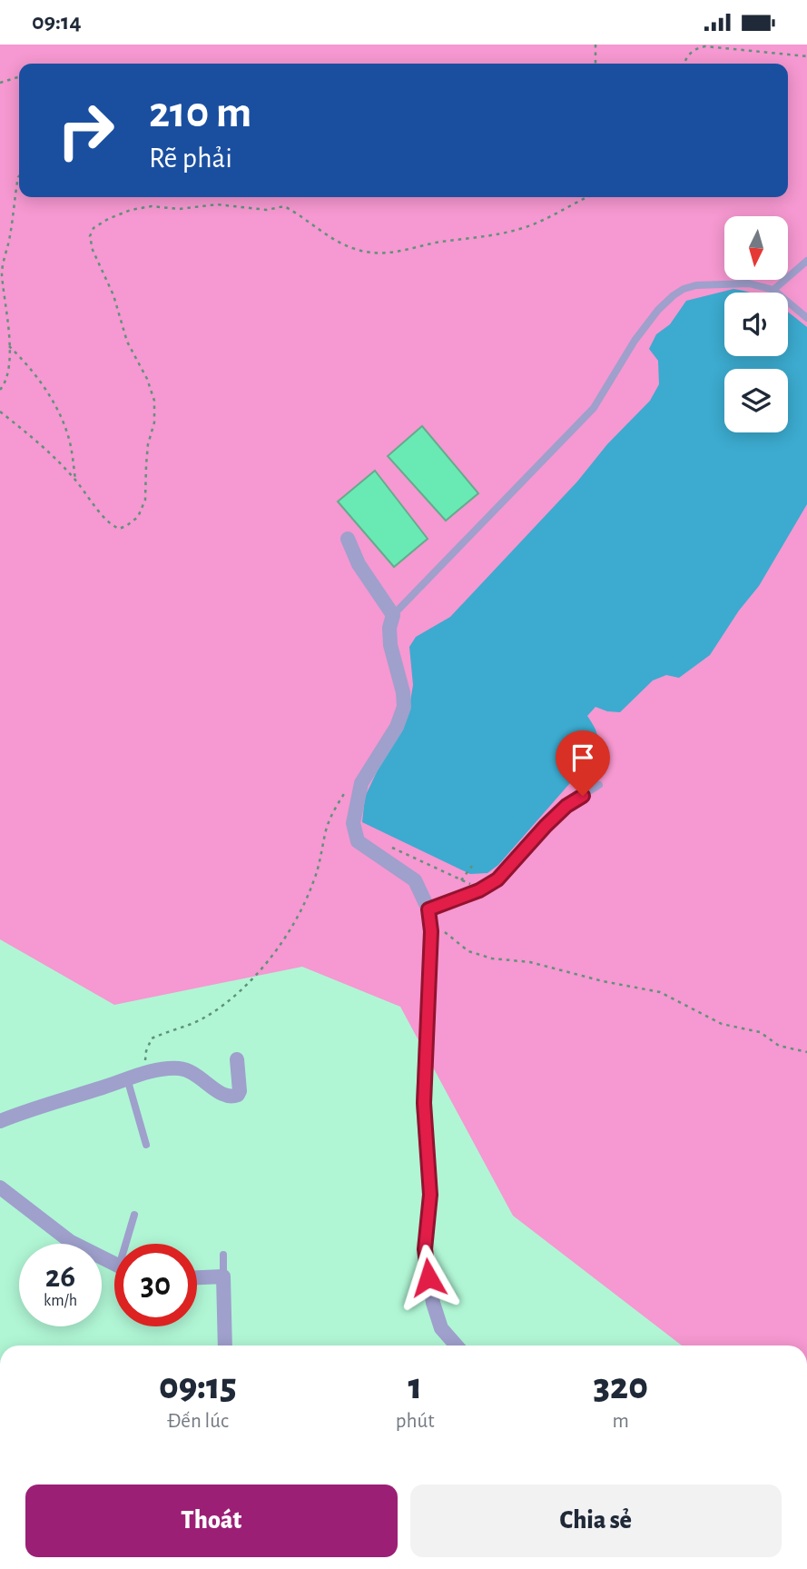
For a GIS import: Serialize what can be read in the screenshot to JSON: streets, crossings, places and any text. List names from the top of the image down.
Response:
{
  "north": "bottom",
  "page": {
    "status": "09:14",
    "turn": ["210 m", "Rẽ phải"],
    "speed": "26 km/h",
    "limit": "30",
    "eta": [
      "09:15",
      "Đến lúc",
      "1",
      "phút",
      "320",
      "m"
    ],
    "buttons": ["Thoát", "Chia sẻ"]
  }
}
